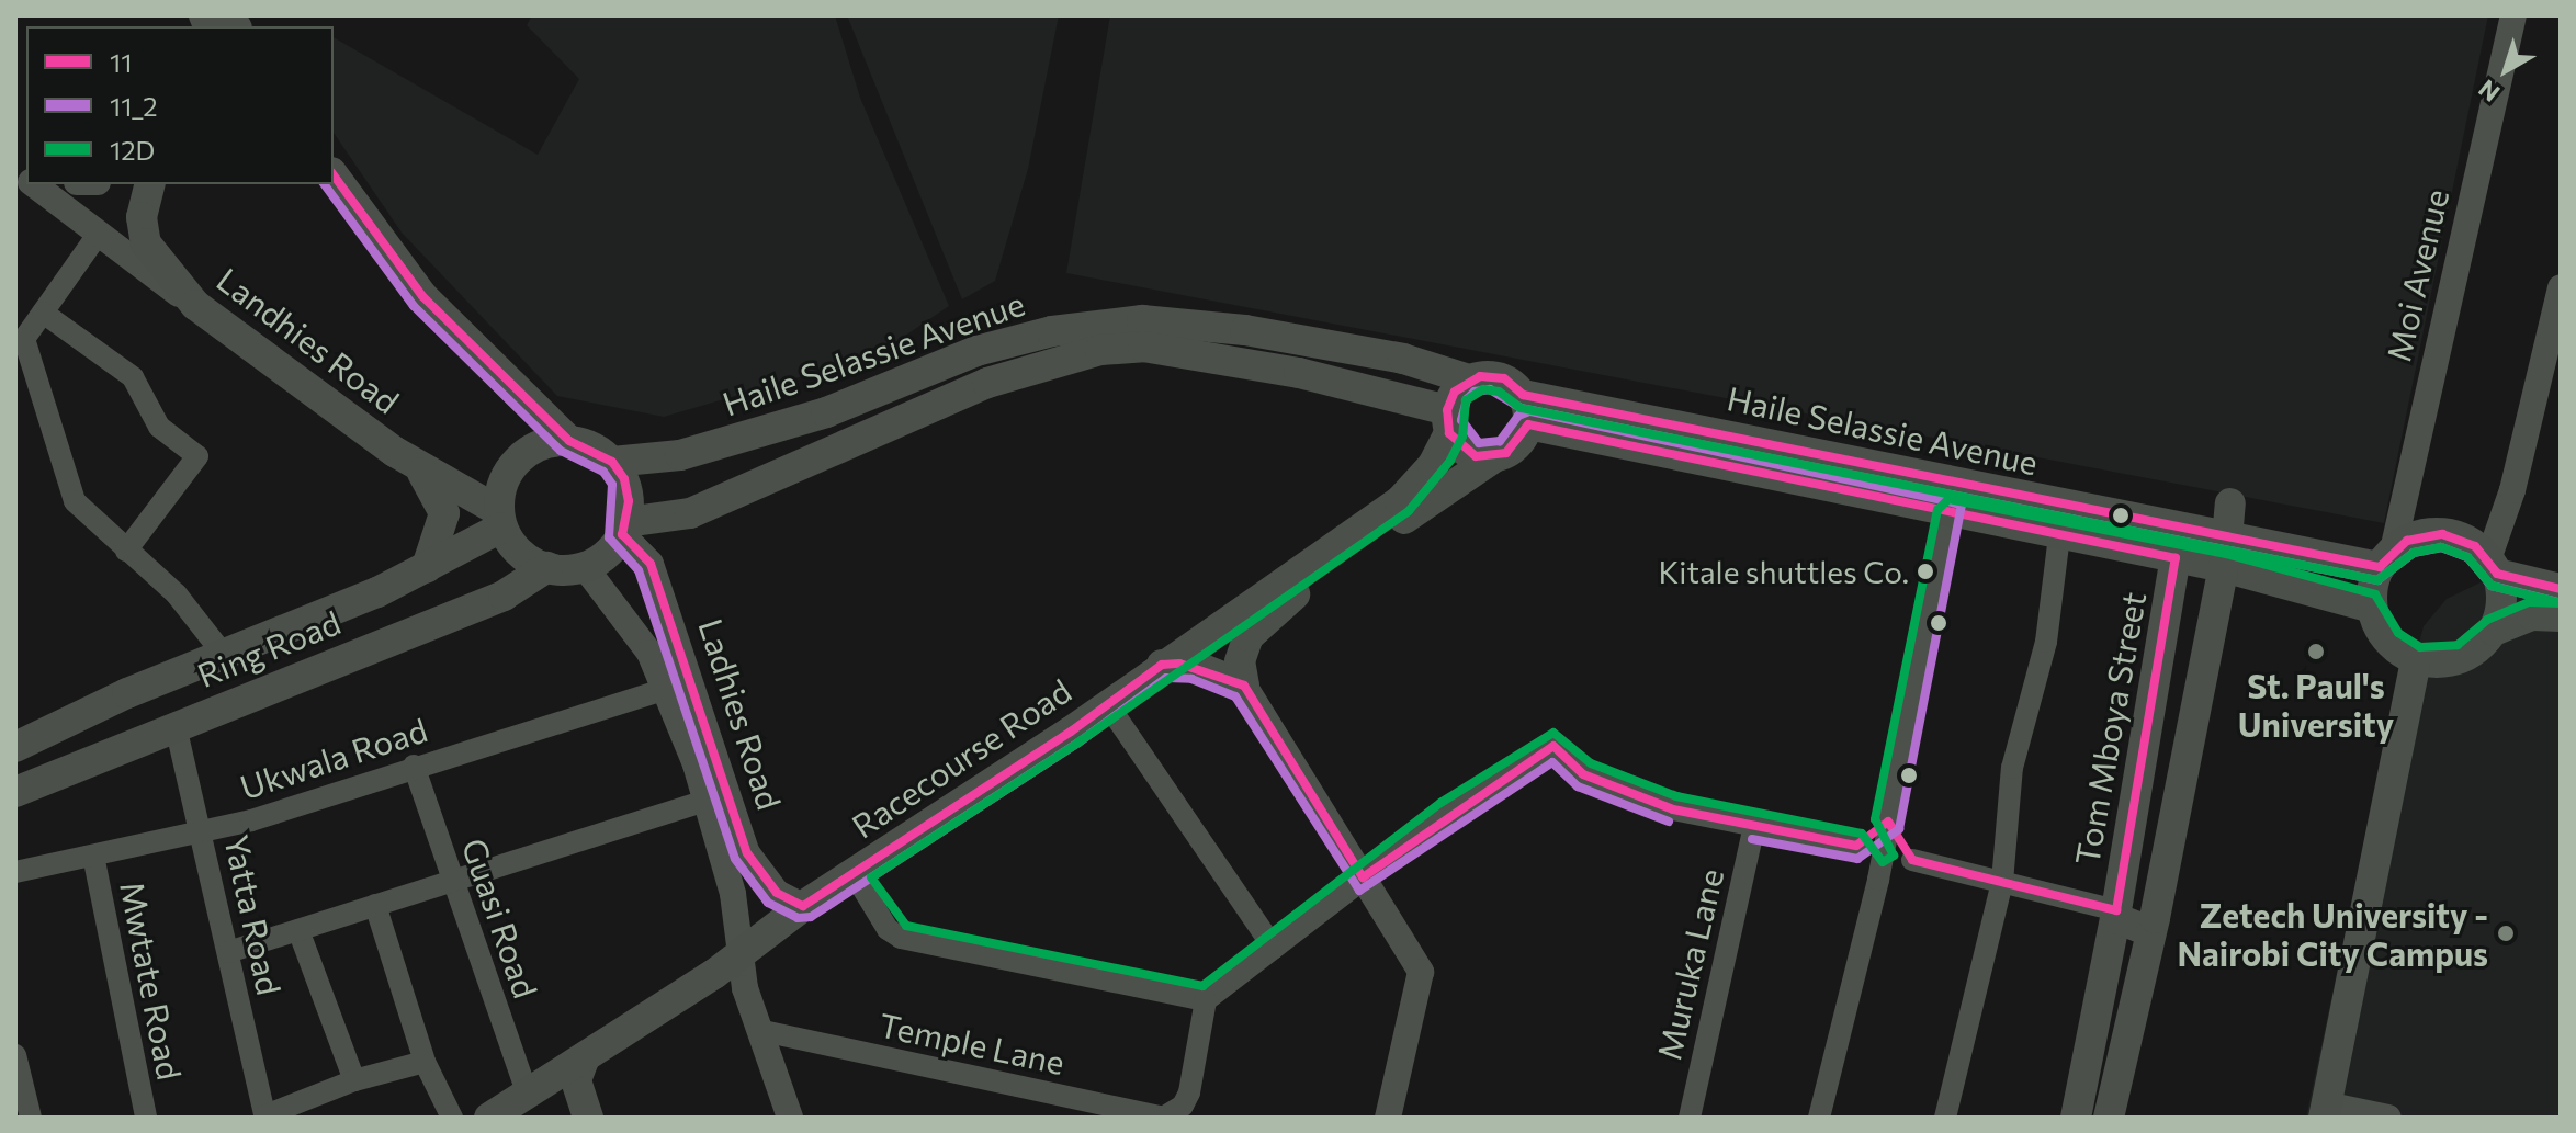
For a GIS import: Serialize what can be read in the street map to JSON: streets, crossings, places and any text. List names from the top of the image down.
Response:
{
  "streets": {
    "main road": [
      "Landhies Road",
      "Haile Selassie Avenue",
      "Ring Road",
      "Tom Mboya Street",
      "Racecourse Road"
    ],
    "street": [
      "Moi Avenue",
      "Ladhies Road",
      "Ukwala Road",
      "Yatta Road",
      "Guasi Road",
      "Muruka Lane",
      "Mwtate Road",
      "Temple Lane"
    ]
  },
  "crossings": [
    ["Moi Avenue", "Haile Selassie Avenue"],
    ["Landhies Road", "Haile Selassie Avenue"],
    ["Landhies Road", "Ring Road"],
    ["Landhies Road", "Ladhies Road"],
    ["Haile Selassie Avenue", "Ring Road"],
    ["Haile Selassie Avenue", "Ladhies Road"],
    ["Haile Selassie Avenue", "Tom Mboya Street"],
    ["Haile Selassie Avenue", "Racecourse Road"],
    ["Ring Road", "Ladhies Road"],
    ["Ring Road", "Yatta Road"],
    ["Ladhies Road", "Ukwala Road"],
    ["Ladhies Road", "Racecourse Road"],
    ["Ladhies Road", "Temple Lane"],
    ["Ukwala Road", "Yatta Road"],
    ["Ukwala Road", "Guasi Road"],
    ["Ukwala Road", "Mwtate Road"],
    ["Racecourse Road", "Guasi Road"]
  ],
  "places": ["Kitale shuttles Co.", "St. Paul's University", "Zetech University - Nairobi City Campus"],
  "lines": ["transit line 11", "transit line 11_2", "transit line 12D"],
  "legend": ["11", "11_2", "12D"],
  "north": "bottom left"
}
